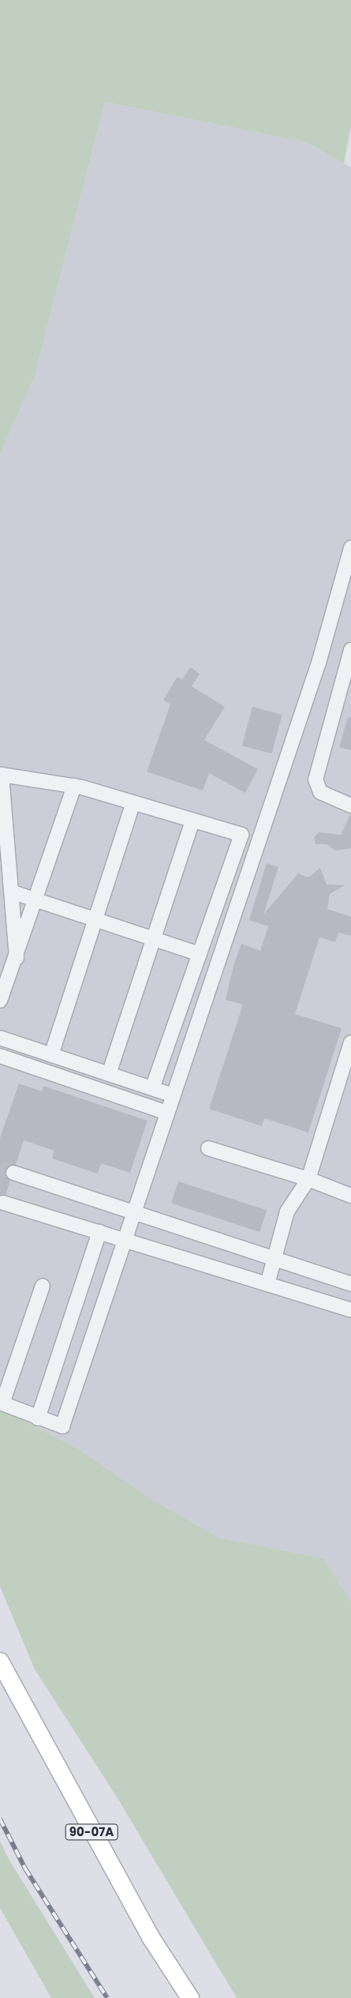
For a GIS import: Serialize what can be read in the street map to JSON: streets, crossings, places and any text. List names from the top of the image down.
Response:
{
  "streets": {
    "main road": ["90-07A"]
  }
}
